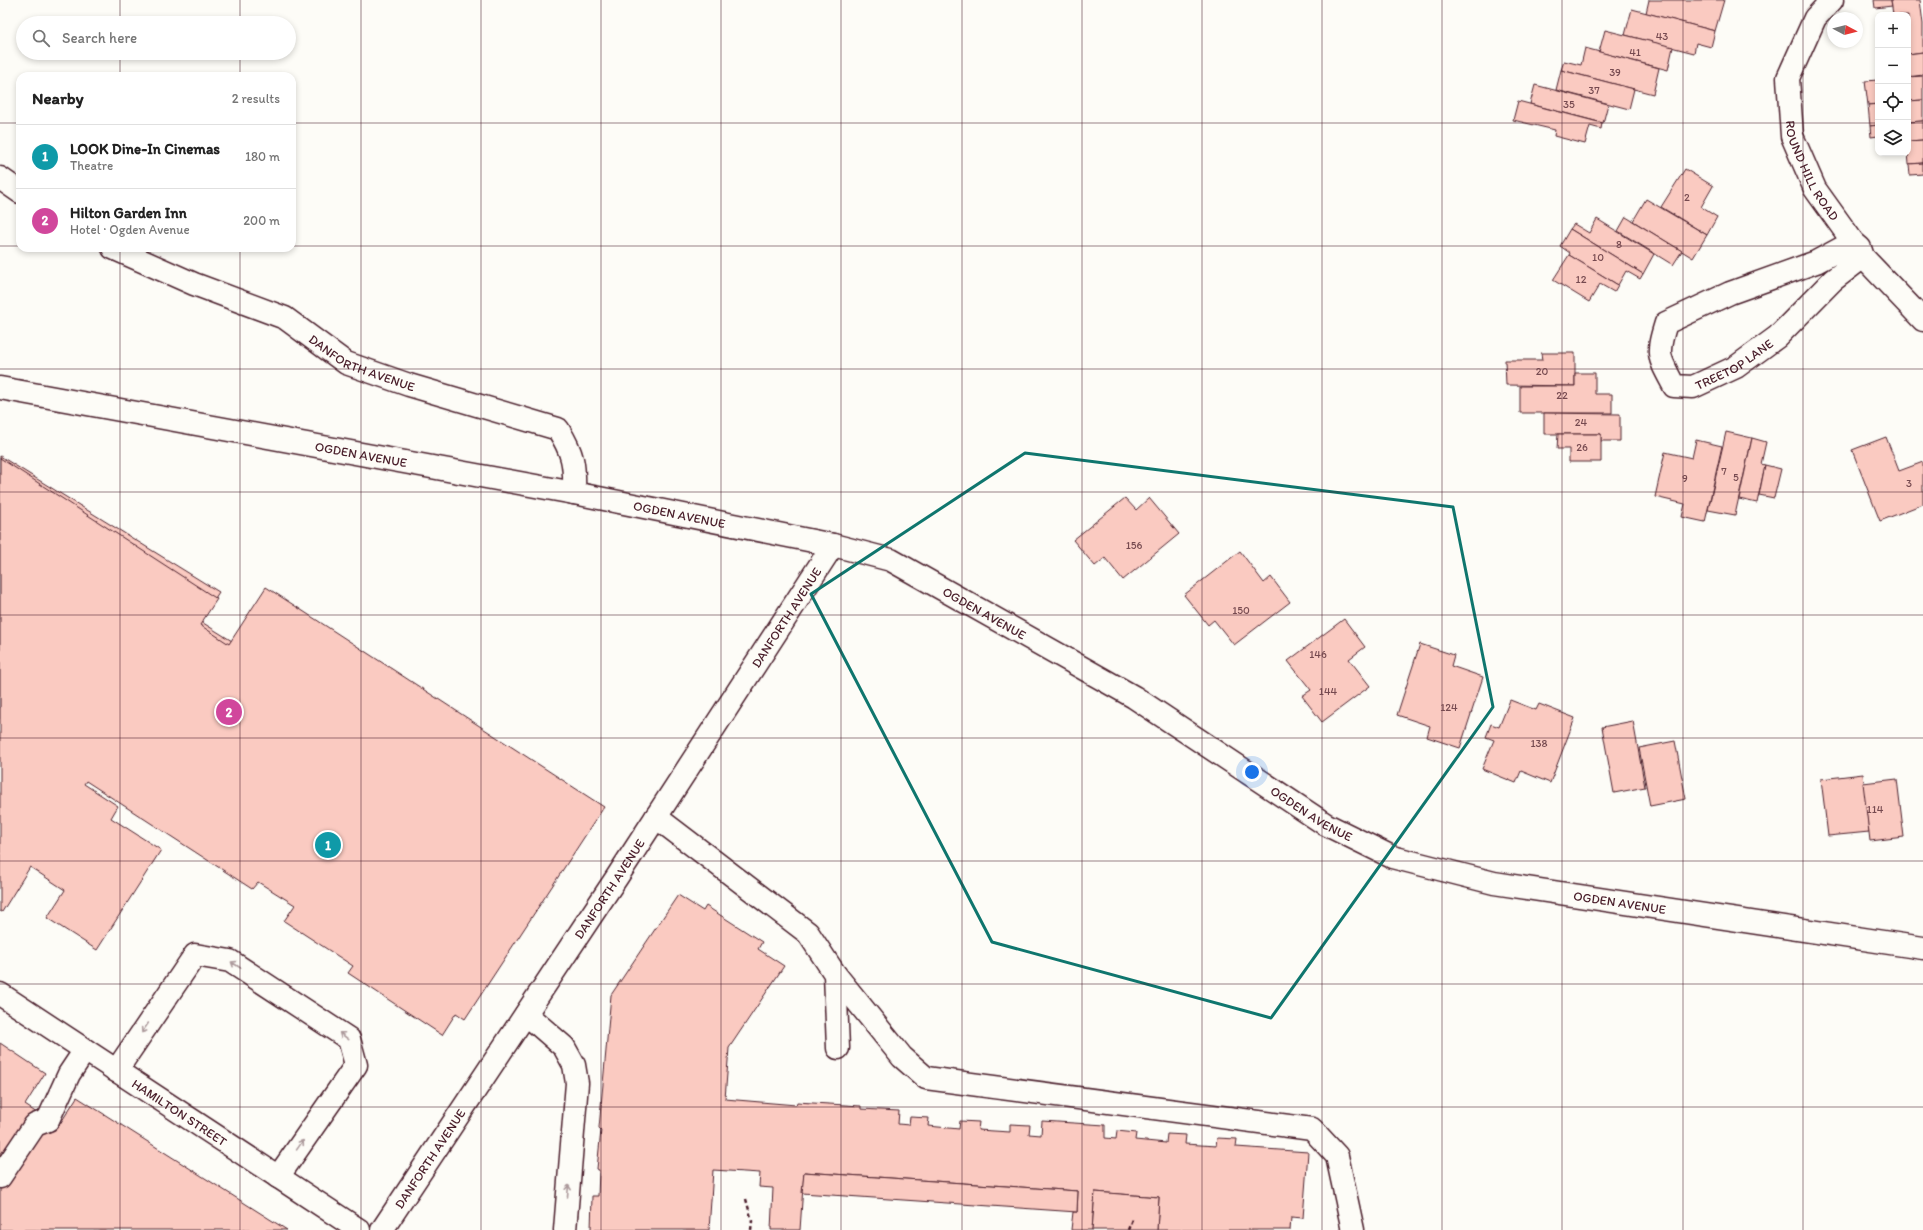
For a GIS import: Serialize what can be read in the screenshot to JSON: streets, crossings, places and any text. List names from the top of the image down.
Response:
{
  "streets": {
    "street": [
      "ROUND HILL ROAD",
      "DANFORTH AVENUE",
      "TREETOP LANE",
      "OGDEN AVENUE",
      "HAMILTON STREET"
    ]
  },
  "crossings": [
    ["ROUND HILL ROAD", "TREETOP LANE"],
    ["DANFORTH AVENUE", "OGDEN AVENUE"]
  ],
  "house_numbers": [
    "43",
    "41",
    "39",
    "37",
    "35",
    "2",
    "8",
    "10",
    "12",
    "20",
    "22",
    "24",
    "26",
    "7",
    "5",
    "9",
    "3",
    "156",
    "150",
    "146",
    "144",
    "124",
    "138",
    "114"
  ],
  "north": "right",
  "page": {
    "map_buttons": ["+", "−"],
    "search": "Search here",
    "heading": ["Nearby", "2 results"],
    "list": [
      {
        "mark": "1",
        "name": "LOOK Dine-In Cinemas",
        "note": "Theatre",
        "value": "180 m"
      },
      {
        "mark": "2",
        "name": "Hilton Garden Inn",
        "note": "Hotel · Ogden Avenue",
        "value": "200 m"
      }
    ],
    "pins": ["2", "1"]
  }
}
